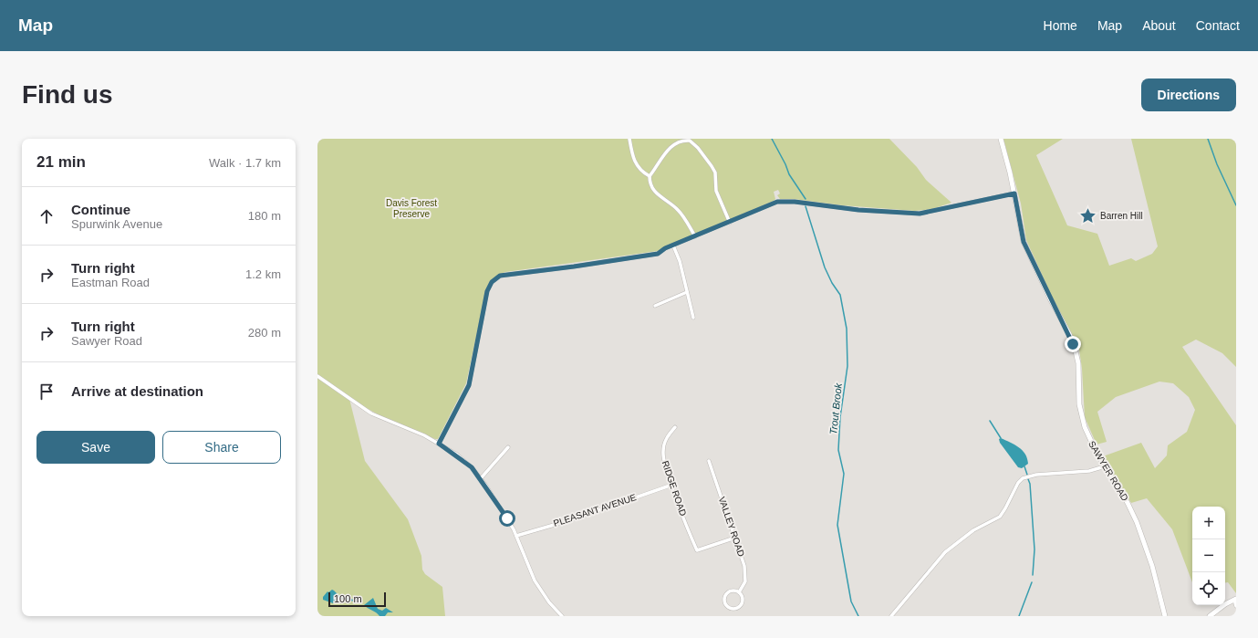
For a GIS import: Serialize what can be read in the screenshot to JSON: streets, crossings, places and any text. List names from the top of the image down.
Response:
{
  "streets": {
    "street": [
      "SAWYER ROAD",
      "RIDGE ROAD",
      "PLEASANT AVENUE",
      "VALLEY ROAD"
    ]
  },
  "crossings": [
    ["RIDGE ROAD", "PLEASANT AVENUE"],
    ["RIDGE ROAD", "VALLEY ROAD"]
  ],
  "water": ["Trout Brook"],
  "parks": ["Davis Forest Preserve"],
  "places": {
    "place": ["Barren Hill"]
  },
  "scale_bar": "100 m",
  "page": {
    "header": "Map",
    "nav": [
      "Home",
      "Map",
      "About",
      "Contact"
    ],
    "buttons": [
      "Directions",
      ["Save", "Share"]
    ],
    "title": "Find us",
    "heading": ["21 min", "Walk · 1.7 km"],
    "list": [
      ["Continue", "Spurwink Avenue", "180 m"],
      ["Turn right", "Eastman Road", "1.2 km"],
      ["Turn right", "Sawyer Road", "280 m"],
      "Arrive at destination"
    ],
    "map_buttons": ["+", "−"],
    "scale": "100 m"
  }
}
